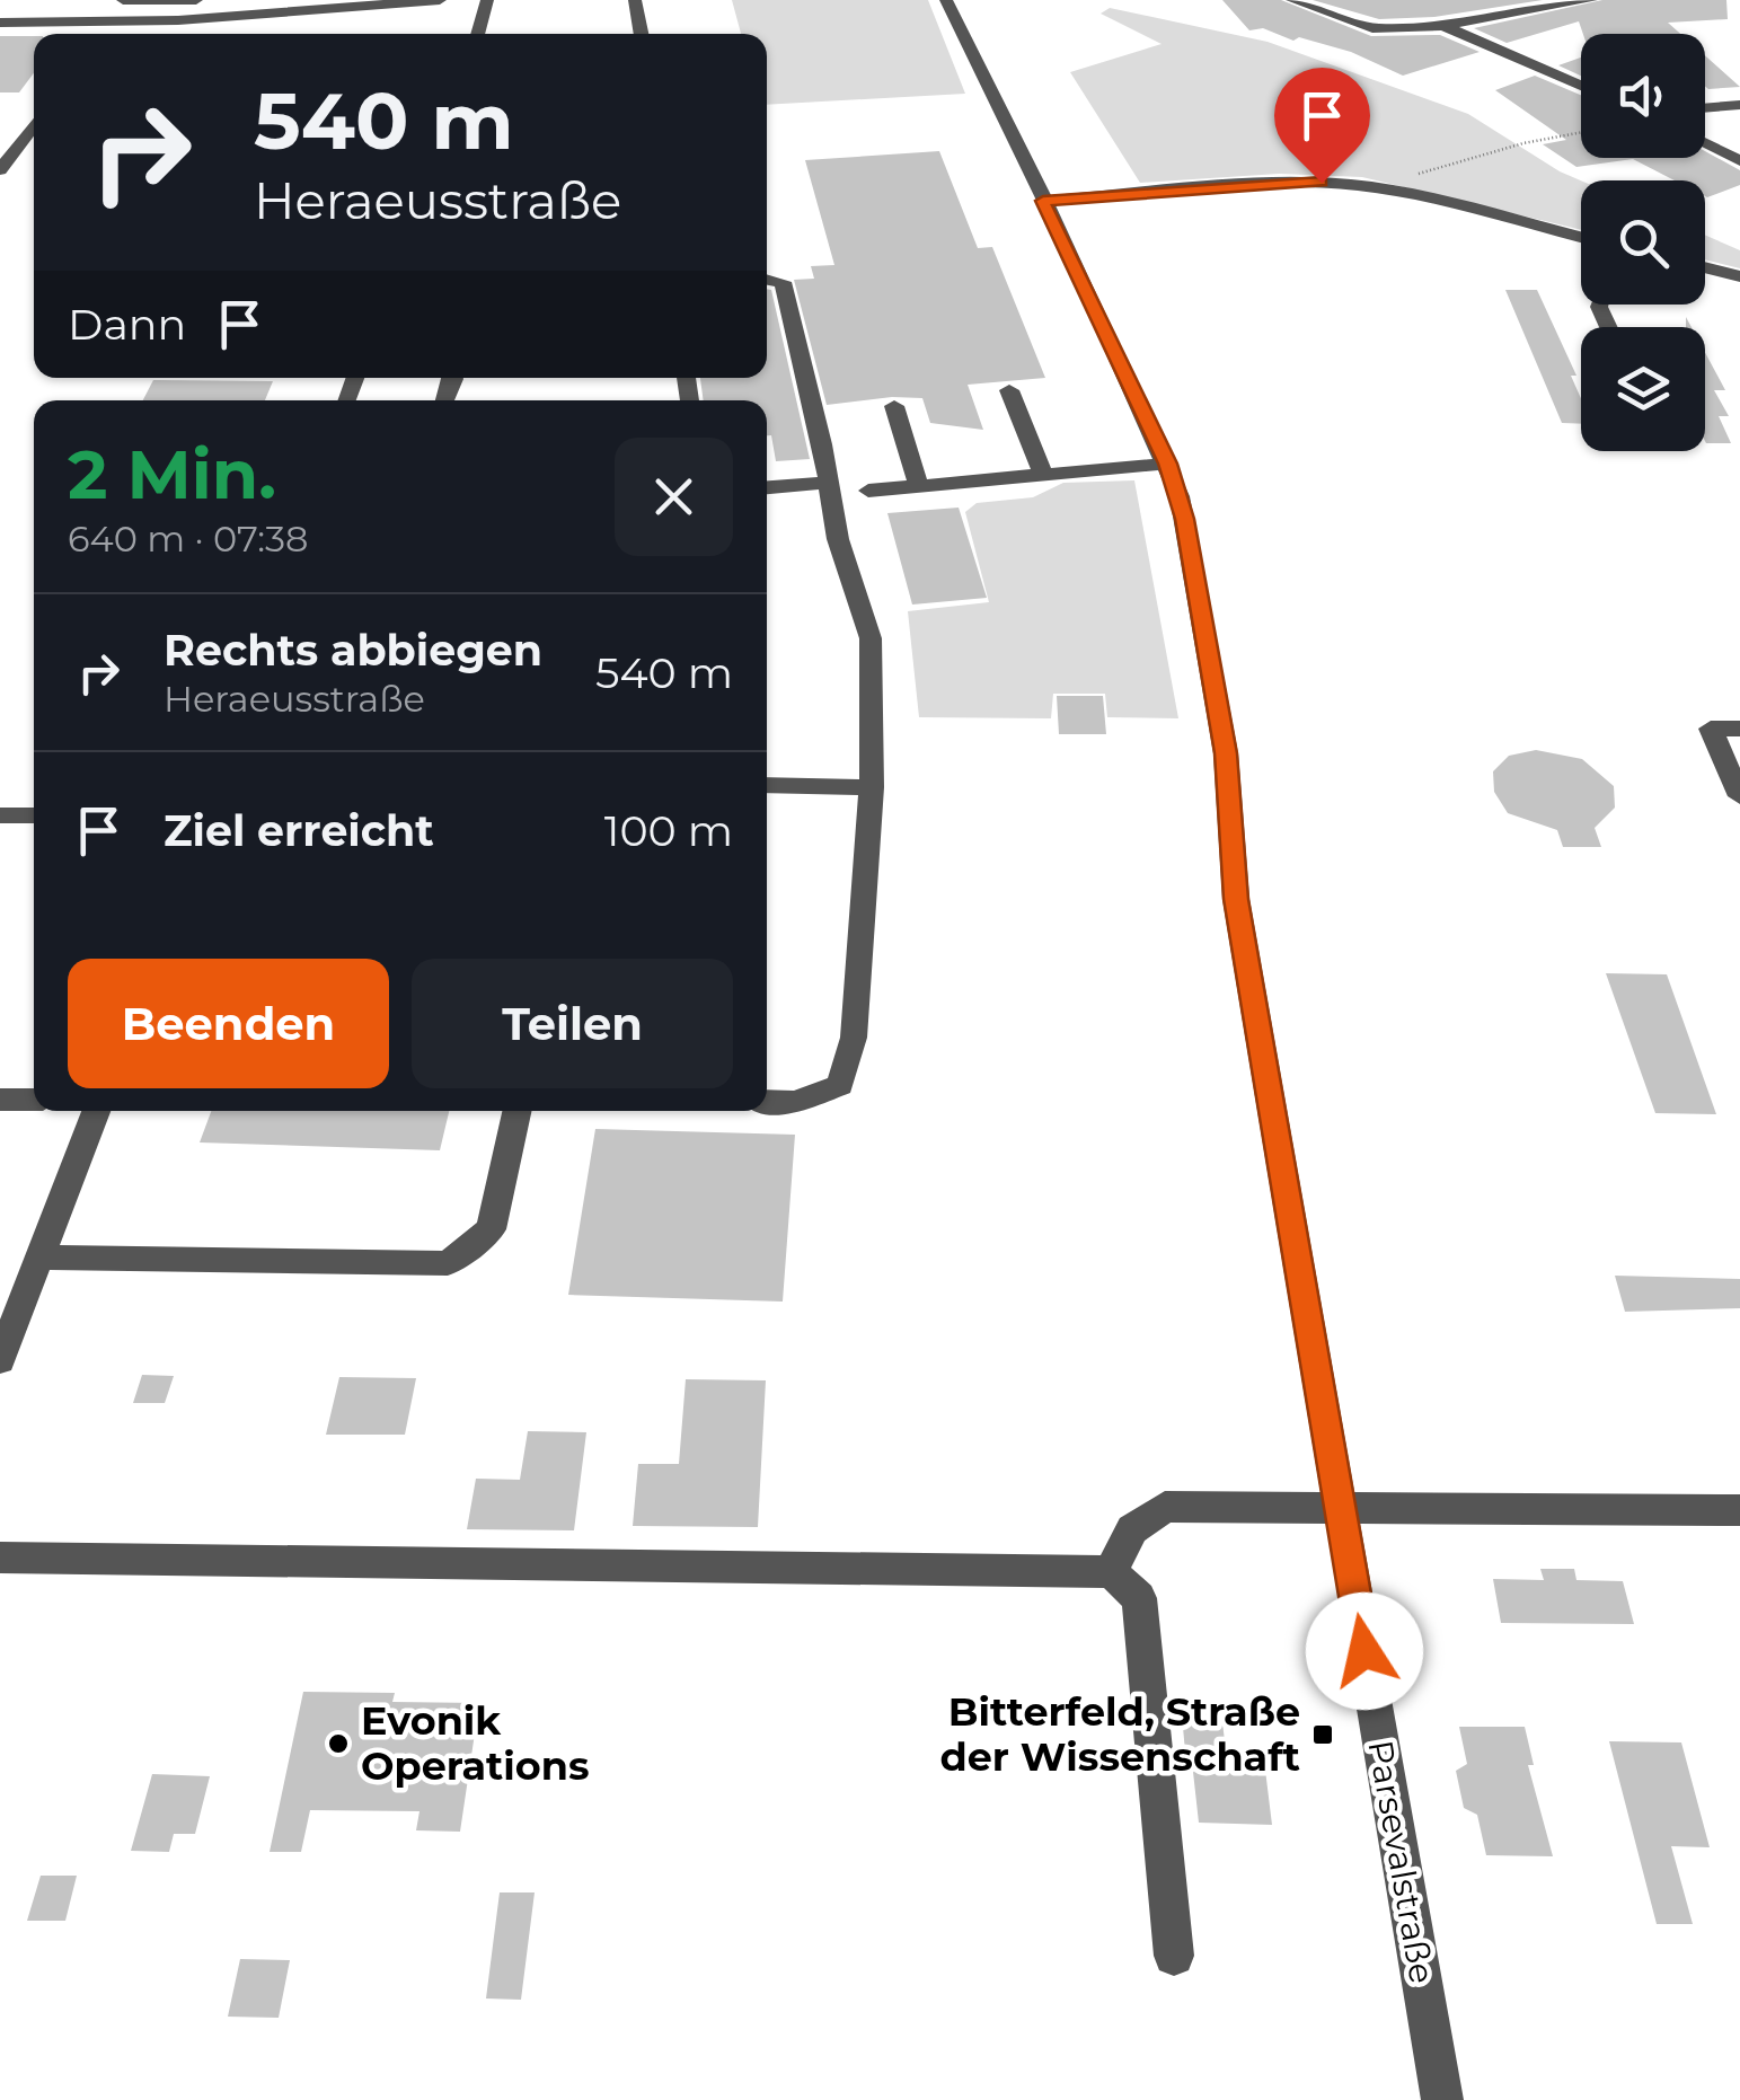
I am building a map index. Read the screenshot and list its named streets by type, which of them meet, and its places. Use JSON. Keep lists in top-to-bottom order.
{
  "streets": {
    "street": ["Parsevalstraße"]
  },
  "places": {
    "transit": ["Bitterfeld, Straße der Wissenschaft"],
    "other": ["Evonik Operations"]
  },
  "page": {
    "turn": ["540 m", "Heraeusstraße"],
    "then": "Dann",
    "heading": ["2 Min.", "640 m · 07:38"],
    "list": [
      {
        "name": "Rechts abbiegen",
        "note": "Heraeusstraße",
        "value": "540 m"
      },
      {
        "name": "Ziel erreicht",
        "value": "100 m"
      }
    ],
    "buttons": ["Beenden", "Teilen"]
  }
}
